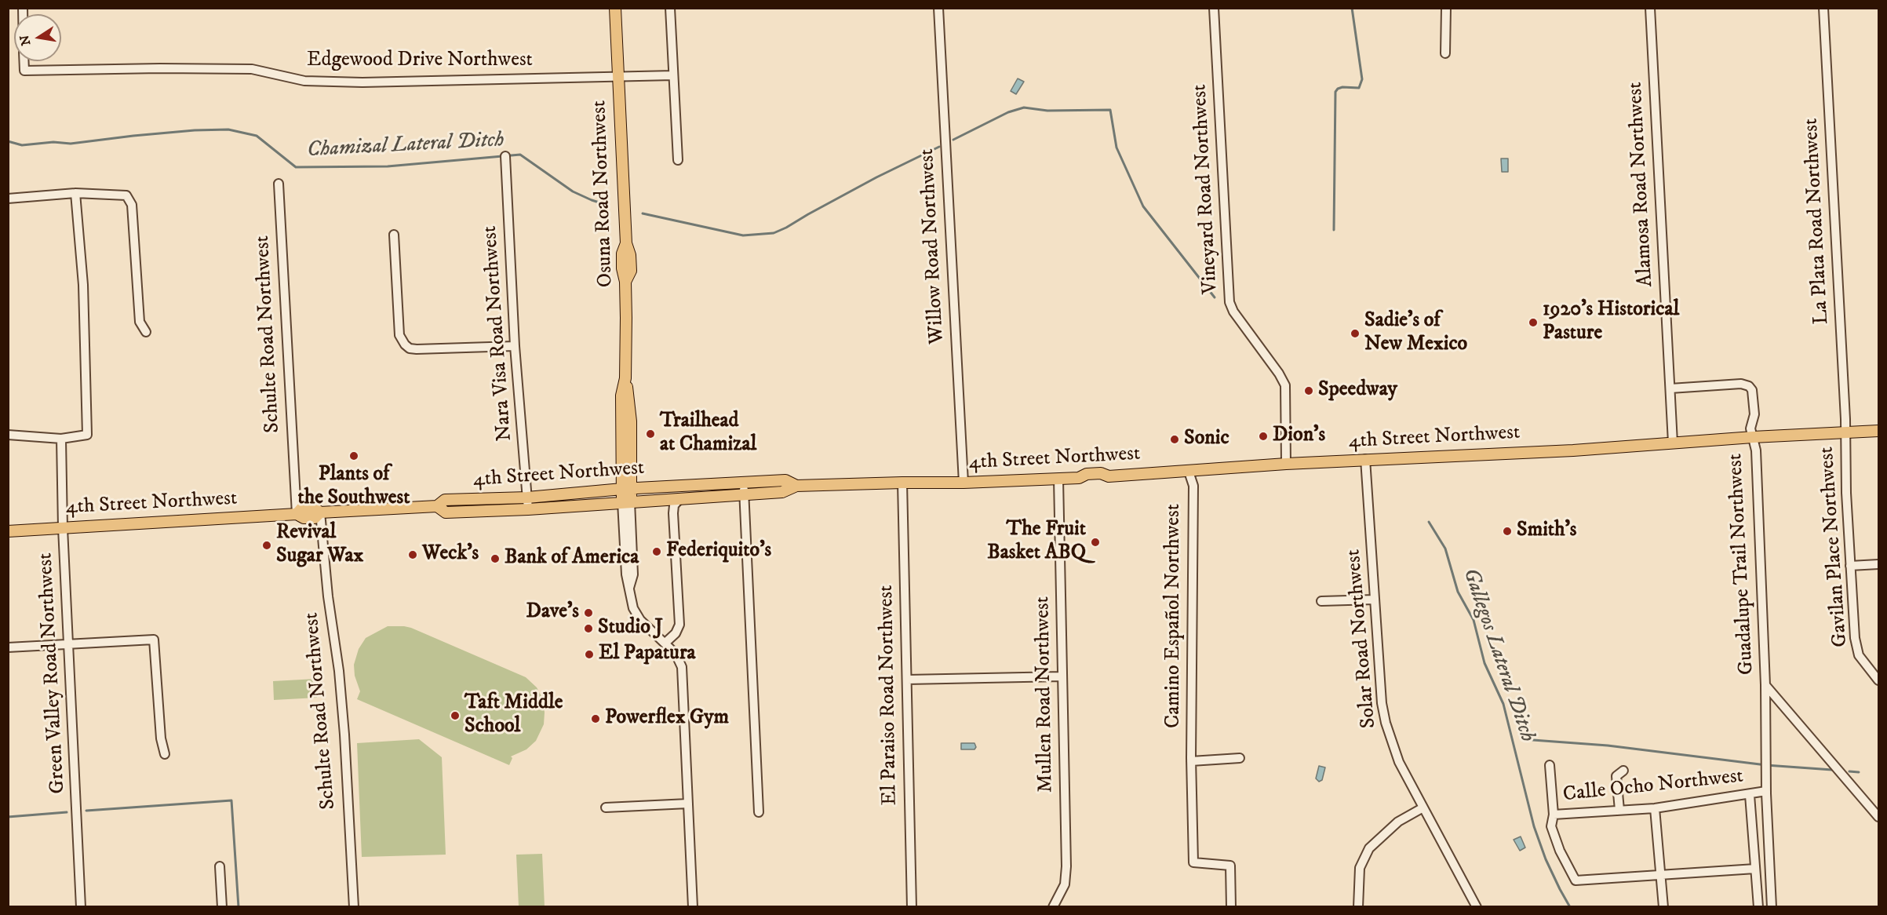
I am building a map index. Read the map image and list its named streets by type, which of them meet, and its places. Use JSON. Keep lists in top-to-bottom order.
{
  "streets": {
    "main road": ["Osuna Road Northwest", "4th Street Northwest"],
    "street": [
      "Edgewood Drive Northwest",
      "Alamosa Road Northwest",
      "Vineyard Road Northwest",
      "La Plata Road Northwest",
      "Willow Road Northwest",
      "Nara Visa Road Northwest",
      "Schulte Road Northwest",
      "Gavilan Place Northwest",
      "Guadalupe Trail Northwest",
      "Camino Español Northwest",
      "Solar Road Northwest",
      "Green Valley Road Northwest",
      "Mullen Road Northwest",
      "El Paraiso Road Northwest",
      "Calle Ocho Northwest"
    ]
  },
  "crossings": [
    ["Edgewood Drive Northwest", "Osuna Road Northwest"],
    ["Alamosa Road Northwest", "4th Street Northwest"],
    ["Alamosa Road Northwest", "Guadalupe Trail Northwest"],
    ["Vineyard Road Northwest", "4th Street Northwest"],
    ["Osuna Road Northwest", "4th Street Northwest"],
    ["La Plata Road Northwest", "4th Street Northwest"],
    ["La Plata Road Northwest", "Gavilan Place Northwest"],
    ["Willow Road Northwest", "4th Street Northwest"],
    ["Nara Visa Road Northwest", "4th Street Northwest"],
    ["Schulte Road Northwest", "4th Street Northwest"],
    ["4th Street Northwest", "Gavilan Place Northwest"],
    ["4th Street Northwest", "Guadalupe Trail Northwest"],
    ["4th Street Northwest", "Camino Español Northwest"],
    ["4th Street Northwest", "Solar Road Northwest"],
    ["4th Street Northwest", "Green Valley Road Northwest"],
    ["4th Street Northwest", "Mullen Road Northwest"],
    ["4th Street Northwest", "El Paraiso Road Northwest"]
  ],
  "water": ["Chamizal Lateral Ditch", "Gallegos Lateral Ditch"],
  "places": [
    "1920's Historical Pasture",
    "Sadie's of New Mexico",
    "Speedway",
    "Trailhead at Chamizal",
    "Dion's",
    "Sonic",
    "Plants of the Southwest",
    "Smith's",
    "The Fruit Basket ABQ",
    "Revival Sugar Wax",
    "Federiquito's",
    "Weck's",
    "Bank of America",
    "Dave's",
    "Studio J",
    "El Papatura",
    "Taft Middle School",
    "Powerflex Gym"
  ],
  "north": "left"
}
